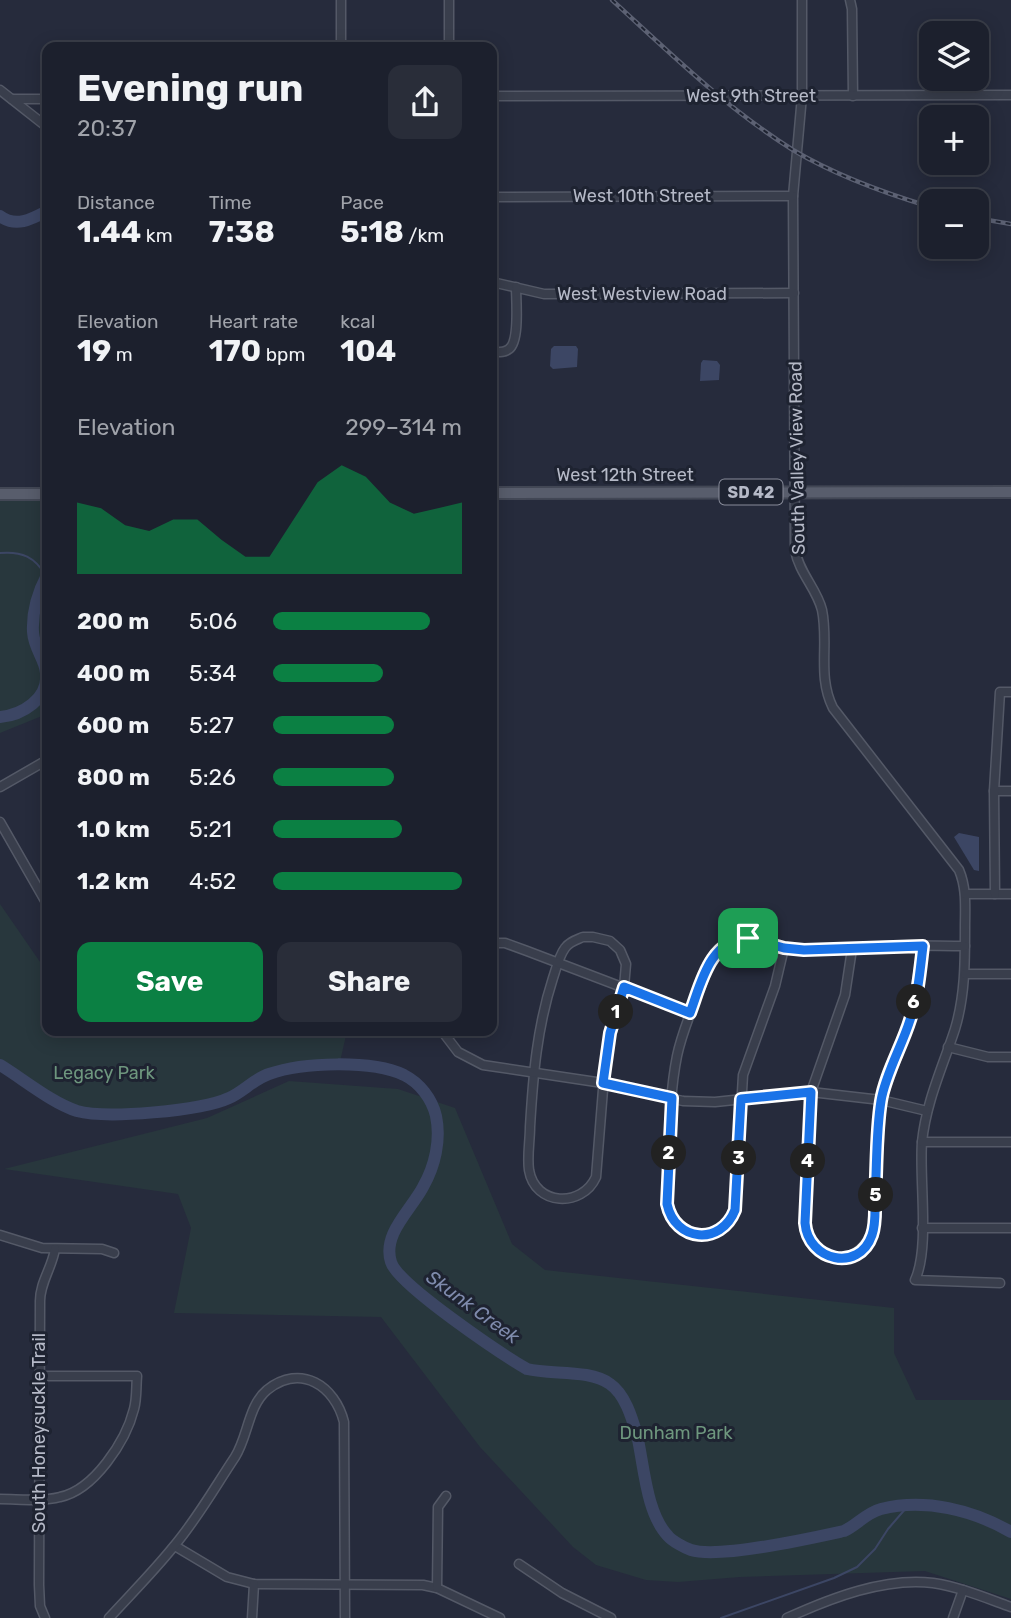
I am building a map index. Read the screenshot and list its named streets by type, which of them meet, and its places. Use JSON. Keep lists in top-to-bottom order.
{
  "streets": {
    "main road": ["West 12th Street", "SD 42"],
    "street": [
      "West 9th Street",
      "West 10th Street",
      "West Westview Road",
      "South Valley View Road",
      "South Honeysuckle Trail"
    ]
  },
  "crossings": [
    ["West 9th Street", "South Valley View Road"],
    ["West 10th Street", "South Valley View Road"],
    ["West Westview Road", "South Valley View Road"],
    ["South Valley View Road", "West 12th Street"]
  ],
  "water": ["Skunk Creek"],
  "parks": ["Legacy Park", "Dunham Park"],
  "page": {
    "map_buttons": ["+", "−"],
    "heading": ["Evening run", "20:37"],
    "stats": [
      ["Distance", "1.44 km"],
      ["Time", "7:38"],
      ["Pace", "5:18 /km"],
      ["Elevation", "19 m"],
      ["Heart rate", "170 bpm"],
      ["kcal", "104"]
    ],
    "chart": ["Elevation", "299–314 m"],
    "list": [
      {
        "name": "200 m",
        "note": "5:06"
      },
      {
        "name": "400 m",
        "note": "5:34"
      },
      {
        "name": "600 m",
        "note": "5:27"
      },
      {
        "name": "800 m",
        "note": "5:26"
      },
      {
        "name": "1.0 km",
        "note": "5:21"
      },
      {
        "name": "1.2 km",
        "note": "4:52"
      }
    ],
    "buttons": ["Save", "Share"],
    "pins": [
      "6",
      "1",
      "2",
      "3",
      "4",
      "5"
    ]
  }
}
